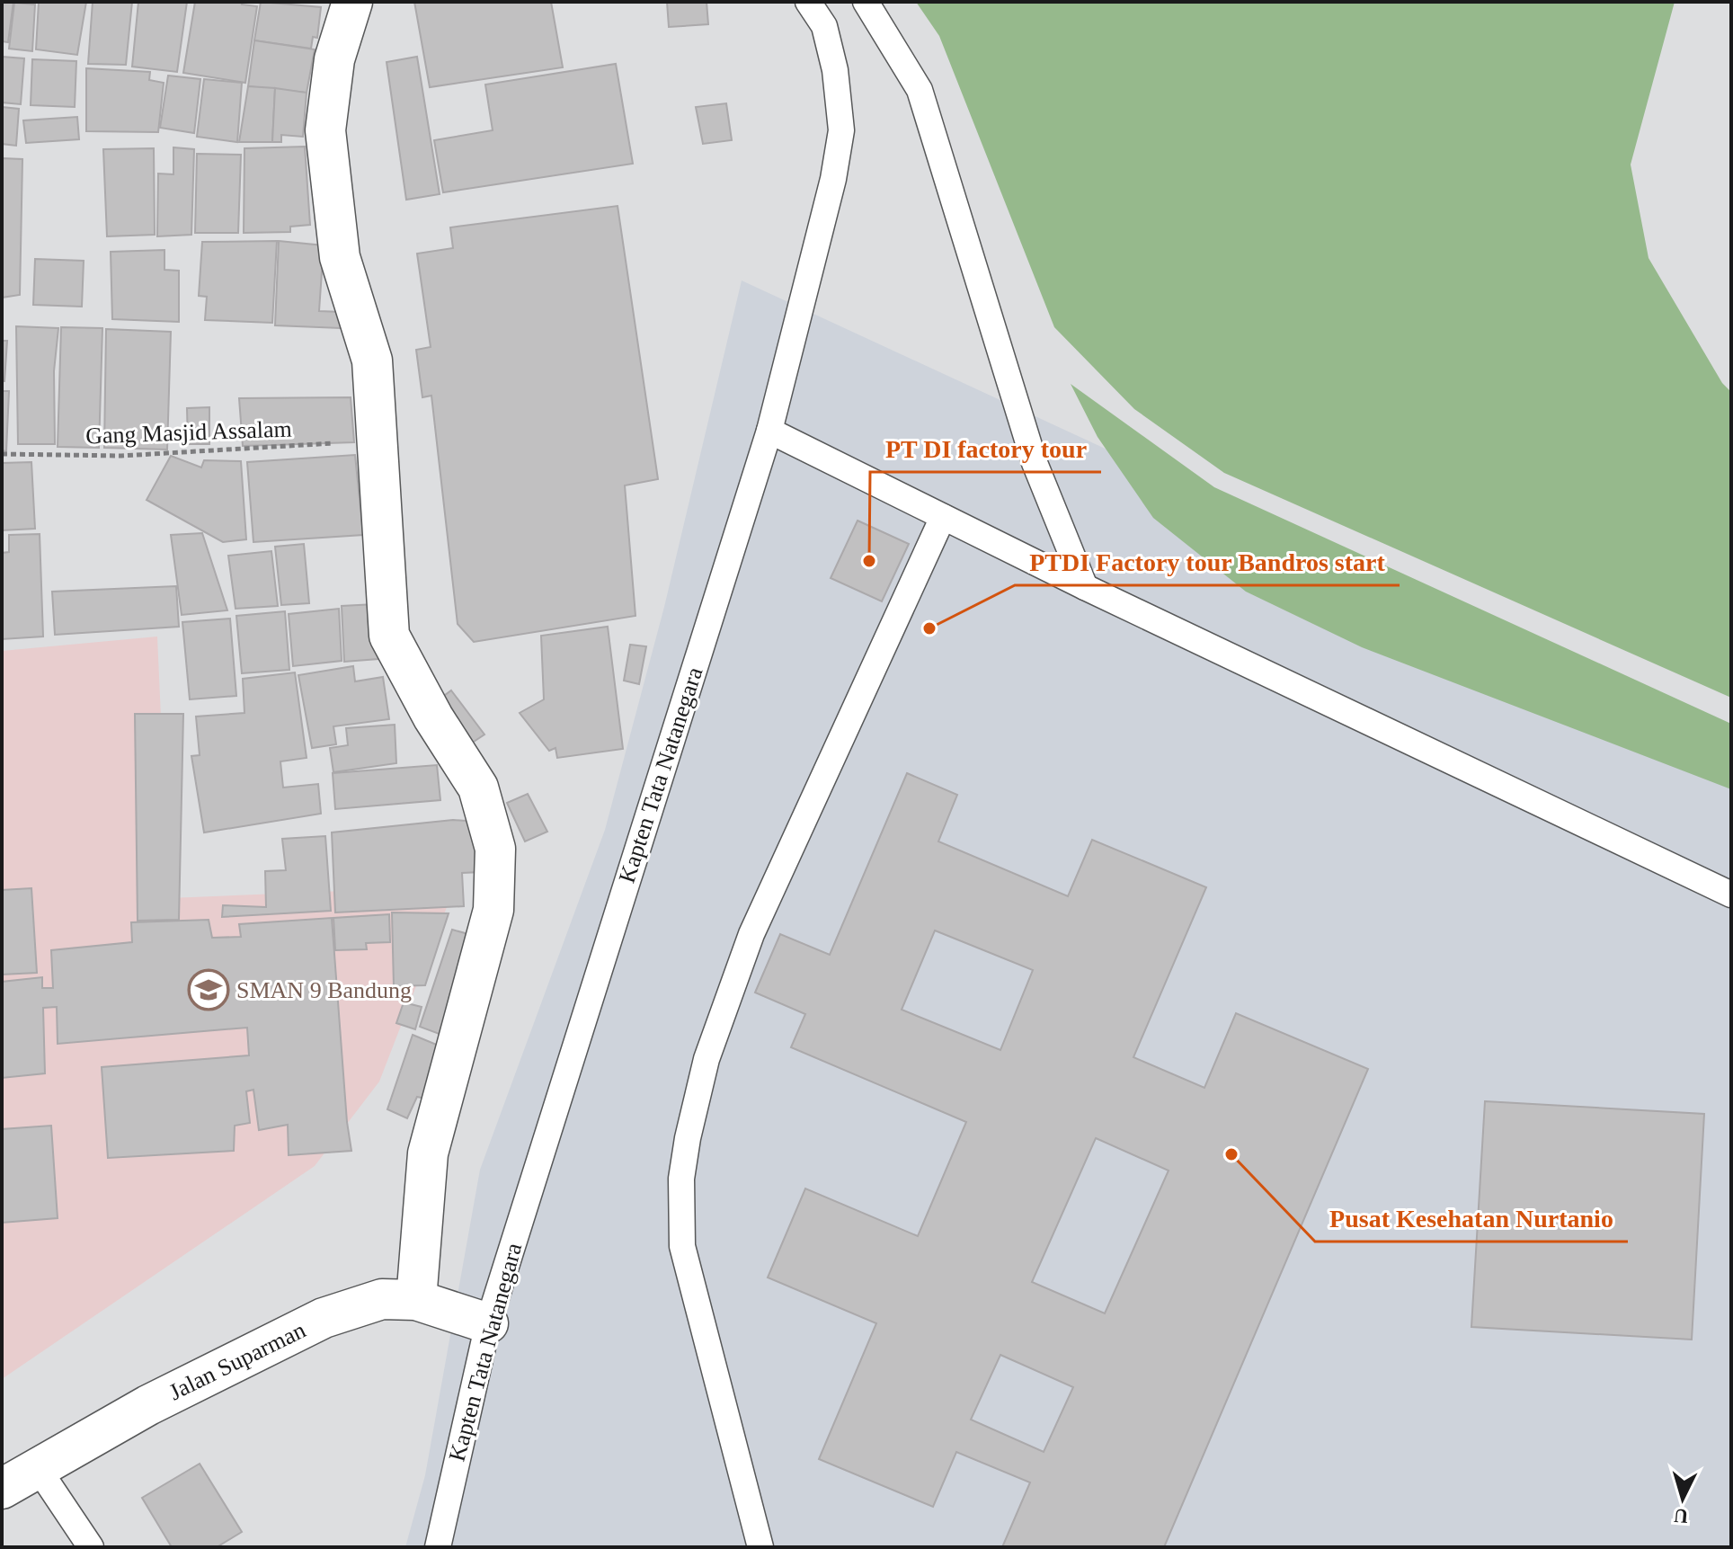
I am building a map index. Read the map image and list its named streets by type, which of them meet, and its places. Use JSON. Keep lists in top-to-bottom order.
{
  "streets": {
    "street": ["Jalan Suparman"],
    "lane": ["Kapten Tata Natanegara"],
    "path": ["Gang Masjid Assalam"]
  },
  "crossings": [
    ["Kapten Tata Natanegara", "Jalan Suparman"]
  ],
  "places": {
    "other": ["PT DI factory tour", "PTDI Factory tour Bandros start", "Pusat Kesehatan Nurtanio"],
    "school or university": ["SMAN 9 Bandung"]
  },
  "north": "bottom"
}
